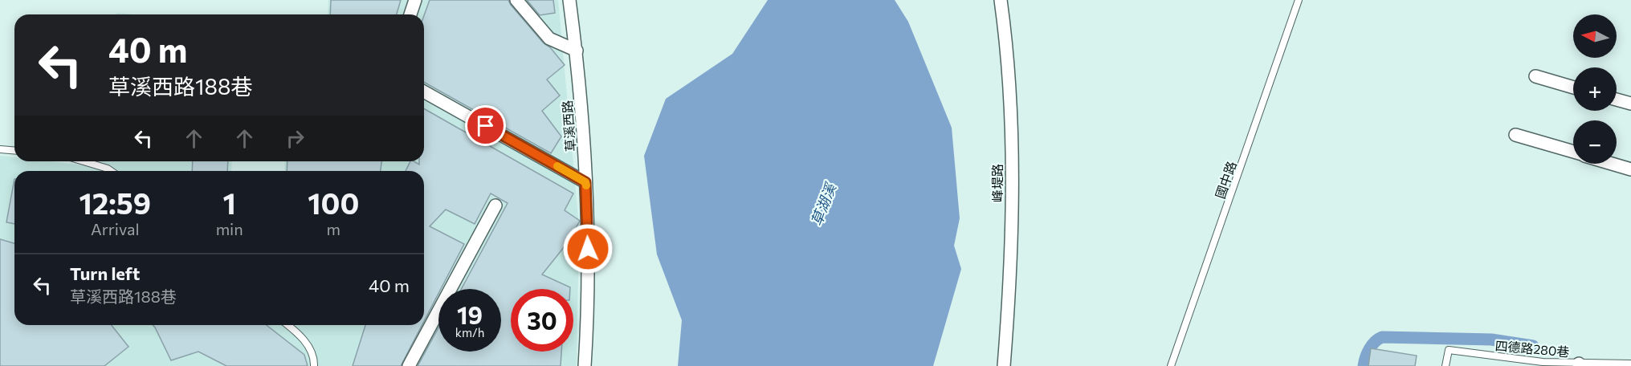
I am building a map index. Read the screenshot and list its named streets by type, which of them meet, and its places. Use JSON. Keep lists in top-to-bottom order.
{
  "streets": {
    "street": ["草溪西路", "峰堤路"],
    "lane": ["國中路", "四德路280巷"]
  },
  "water": ["草湖溪"],
  "north": "left",
  "page": {
    "map_buttons": ["+", "−"],
    "turn": ["40 m", "草溪西路188巷"],
    "eta": [
      "12:59",
      "Arrival",
      "1",
      "min",
      "100",
      "m"
    ],
    "list": [
      {
        "name": "Turn left",
        "note": "草溪西路188巷",
        "value": "40 m"
      }
    ],
    "speed": "19 km/h",
    "limit": "30"
  }
}
